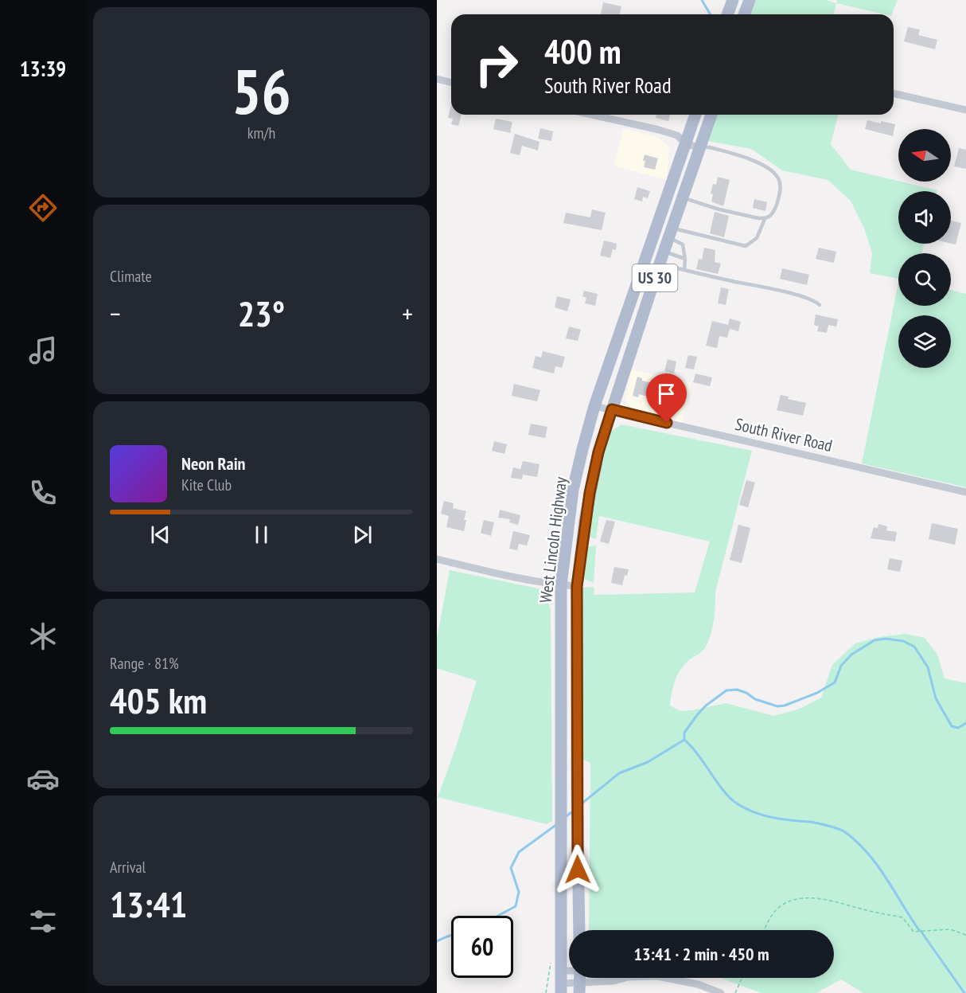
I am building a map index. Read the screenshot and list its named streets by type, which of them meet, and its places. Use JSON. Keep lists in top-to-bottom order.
{
  "streets": {
    "main road": ["US 30", "West Lincoln Highway"],
    "street": ["South River Road"]
  },
  "crossings": [
    ["South River Road", "West Lincoln Highway"]
  ],
  "north": "left",
  "page": {
    "tabs": "13:39",
    "tile": [
      ["56", "km/h"],
      "Climate",
      ["Range · 81%", "405 km"],
      ["Arrival", "13:41"]
    ],
    "turn": ["400 m", "South River Road"],
    "heat": ["−", "23°", "+"],
    "song": ["Neon Rain", "Kite Club"],
    "limit": "60",
    "trip": "13:41 · 2 min · 450 m"
  }
}
